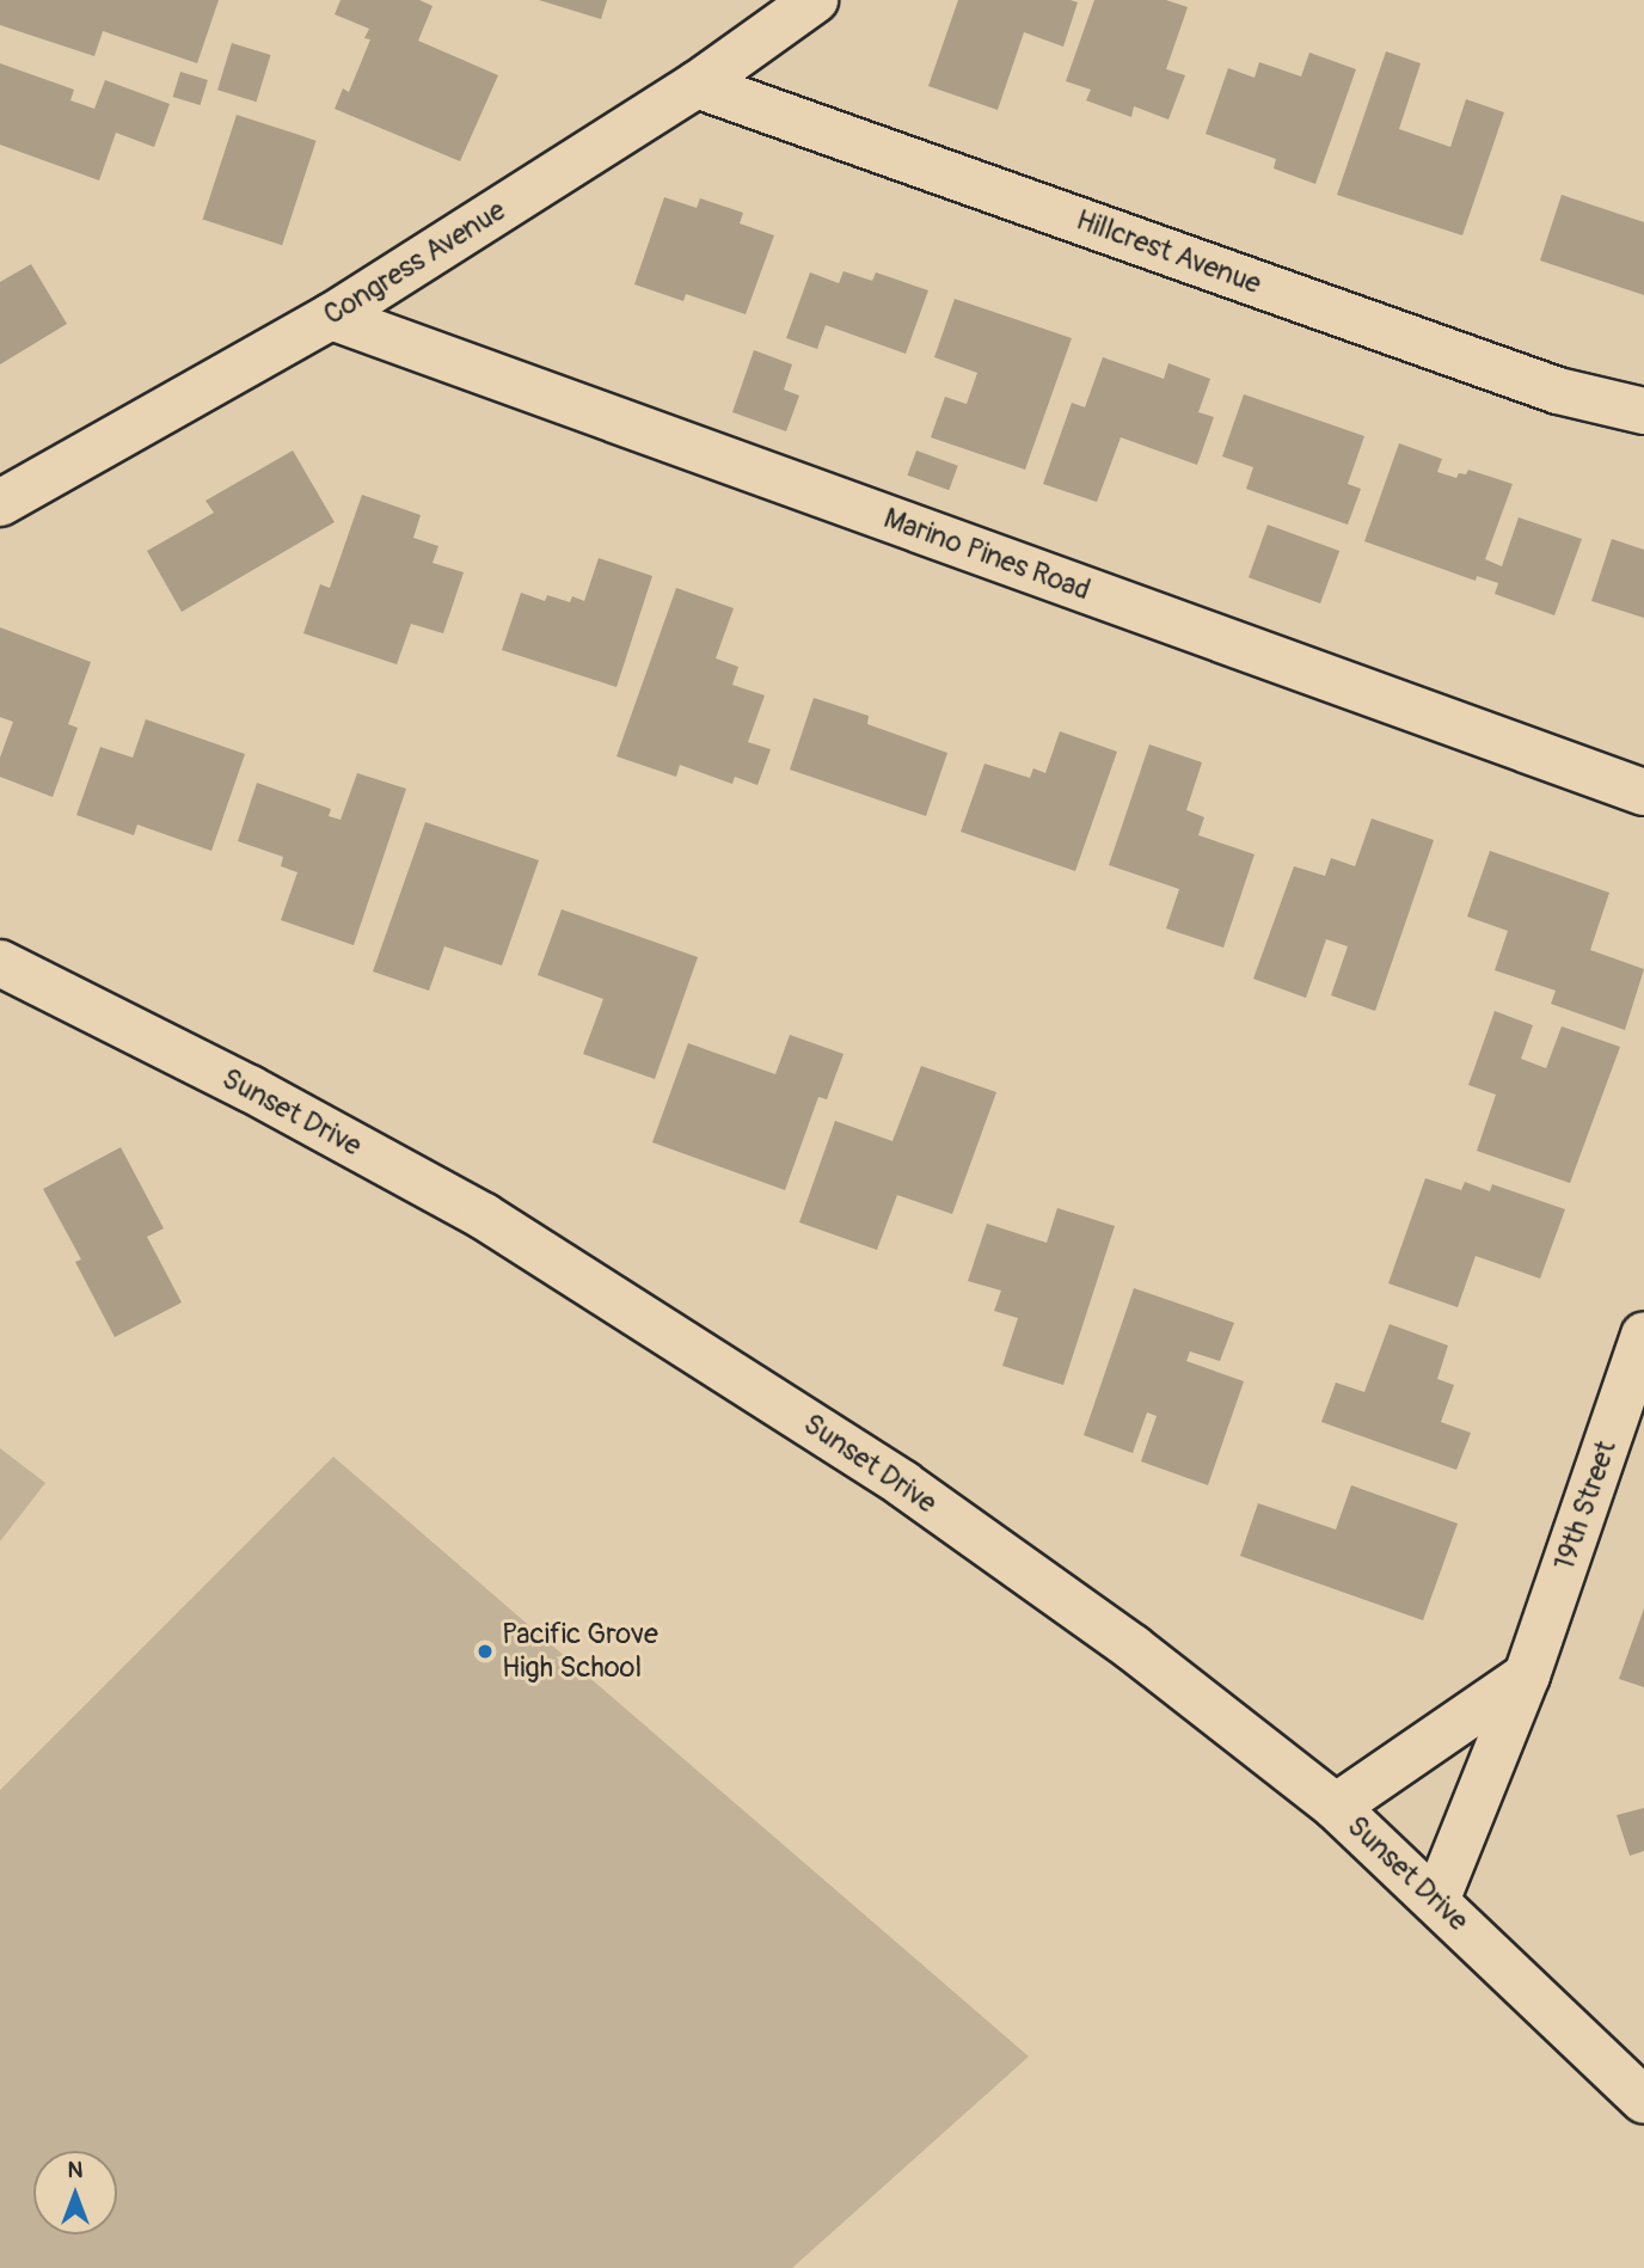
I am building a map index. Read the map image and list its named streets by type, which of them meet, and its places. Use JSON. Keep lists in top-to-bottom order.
{
  "streets": {
    "street": [
      "Hillcrest Avenue",
      "Congress Avenue",
      "Marino Pines Road",
      "Sunset Drive",
      "19th Street"
    ]
  },
  "crossings": [
    ["Hillcrest Avenue", "Congress Avenue"],
    ["Congress Avenue", "Marino Pines Road"],
    ["Sunset Drive", "19th Street"]
  ],
  "places": ["Pacific Grove High School"],
  "north": "top"
}
